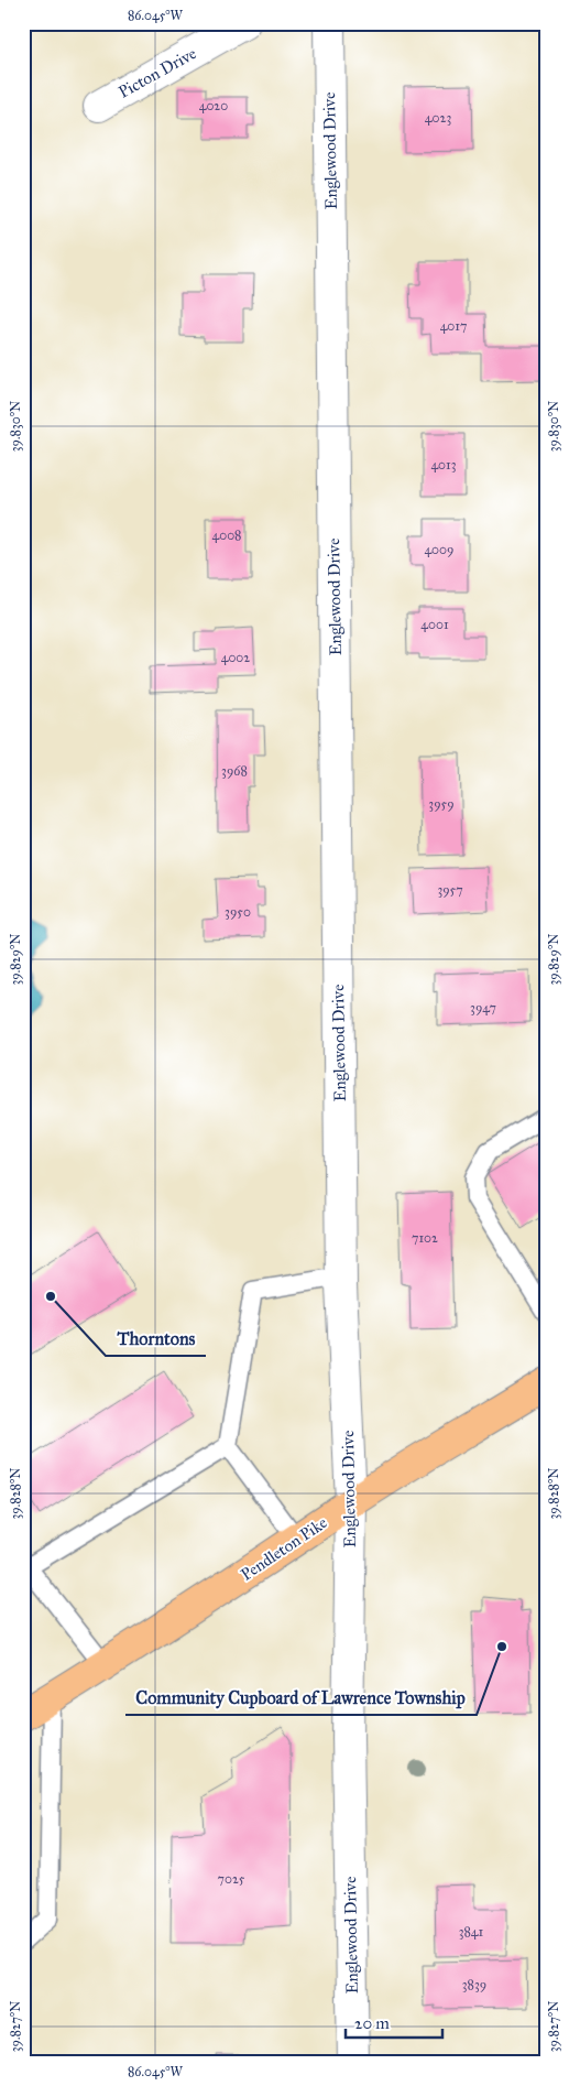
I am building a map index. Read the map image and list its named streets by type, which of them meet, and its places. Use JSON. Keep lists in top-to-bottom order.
{
  "streets": {
    "main road": ["Pendleton Pike"],
    "street": ["Picton Drive", "Englewood Drive"]
  },
  "crossings": [
    ["Englewood Drive", "Pendleton Pike"]
  ],
  "places": ["Thorntons", "Community Cupboard of Lawrence Township"],
  "house_numbers": [
    "4020",
    "4023",
    "4017",
    "4013",
    "4008",
    "4009",
    "4001",
    "4002",
    "3968",
    "3959",
    "3957",
    "3950",
    "3947",
    "7102",
    "7025",
    "3841",
    "3839"
  ],
  "scale_bar": "20 m",
  "coordinates": [
    "86.045°W",
    "39.830°N",
    "39.829°N",
    "39.828°N",
    "39.827°N"
  ]
}
